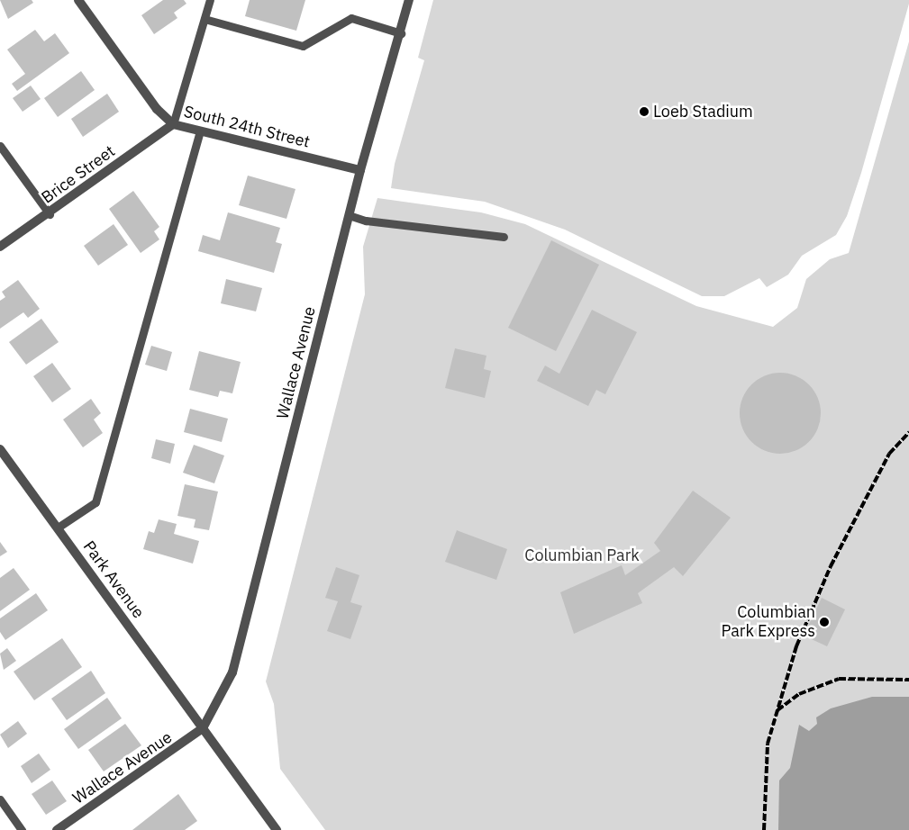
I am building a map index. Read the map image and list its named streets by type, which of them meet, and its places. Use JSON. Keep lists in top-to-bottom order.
{
  "streets": {
    "street": [
      "South 24th Street",
      "Brice Street",
      "Wallace Avenue",
      "Park Avenue"
    ]
  },
  "crossings": [
    ["South 24th Street", "Brice Street"],
    ["South 24th Street", "Wallace Avenue"],
    ["Wallace Avenue", "Park Avenue"]
  ],
  "parks": ["Columbian Park"],
  "places": ["Loeb Stadium", "Columbian Park Express"]
}
